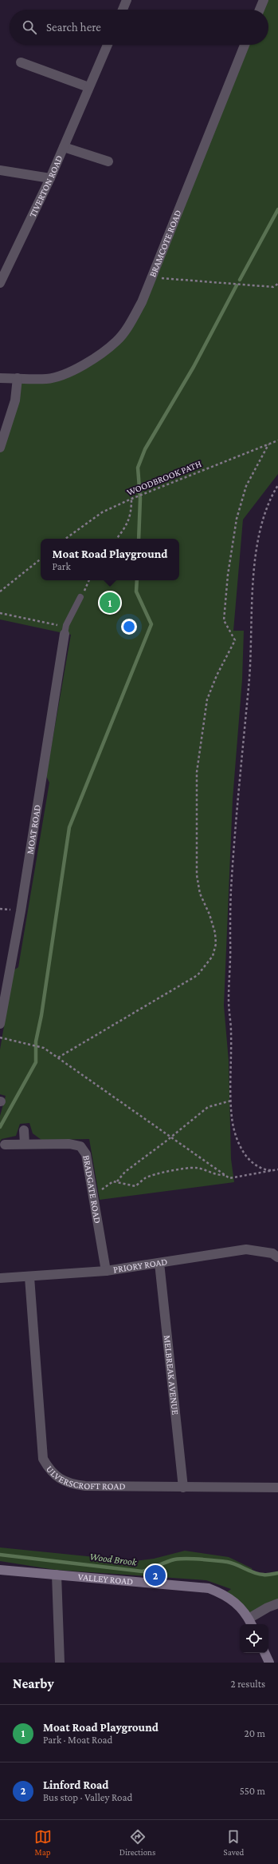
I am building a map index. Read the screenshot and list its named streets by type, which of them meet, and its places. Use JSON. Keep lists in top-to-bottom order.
{
  "streets": {
    "street": [
      "TIVERTON ROAD",
      "BRAMCOTE ROAD",
      "MOAT ROAD",
      "BRADGATE ROAD",
      "PRIORY ROAD",
      "MELBREAK AVENUE",
      "ULVERSCROFT ROAD",
      "VALLEY ROAD"
    ],
    "path": ["WOODBROOK PATH"]
  },
  "crossings": [
    ["BRADGATE ROAD", "PRIORY ROAD"],
    ["PRIORY ROAD", "MELBREAK AVENUE"],
    ["PRIORY ROAD", "ULVERSCROFT ROAD"],
    ["MELBREAK AVENUE", "ULVERSCROFT ROAD"]
  ],
  "water": ["Wood Brook"],
  "page": {
    "search": "Search here",
    "popup": ["Moat Road Playground", "Park"],
    "pins": ["1", "2"],
    "heading": ["Nearby", "2 results"],
    "list": [
      {
        "mark": "1",
        "name": "Moat Road Playground",
        "note": "Park · Moat Road",
        "value": "20 m"
      },
      {
        "mark": "2",
        "name": "Linford Road",
        "note": "Bus stop · Valley Road",
        "value": "550 m"
      }
    ],
    "nav": ["Map", "Directions", "Saved"]
  }
}
